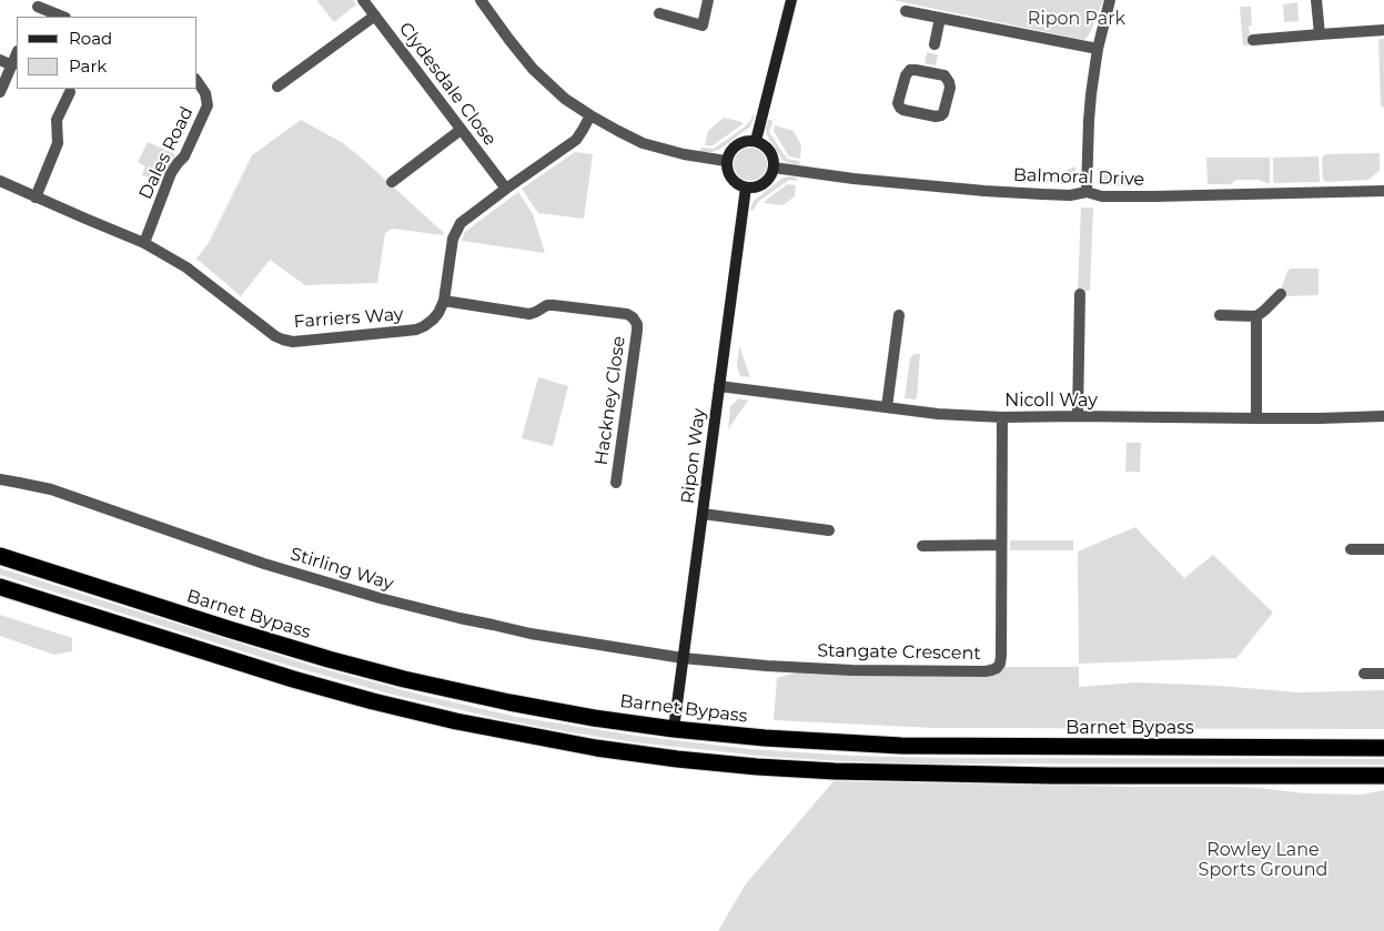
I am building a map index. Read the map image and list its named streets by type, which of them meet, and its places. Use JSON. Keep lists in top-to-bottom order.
{
  "streets": {
    "highway": ["Barnet Bypass"],
    "street": [
      "Clydesdale Close",
      "Dales Road",
      "Balmoral Drive",
      "Farriers Way",
      "Hackney Close",
      "Nicoll Way",
      "Ripon Way",
      "Stirling Way",
      "Stangate Crescent"
    ]
  },
  "crossings": [
    ["Clydesdale Close", "Farriers Way"],
    ["Dales Road", "Farriers Way"],
    ["Balmoral Drive", "Ripon Way"],
    ["Farriers Way", "Hackney Close"],
    ["Nicoll Way", "Ripon Way"],
    ["Nicoll Way", "Stangate Crescent"],
    ["Ripon Way", "Stirling Way"],
    ["Ripon Way", "Barnet Bypass"],
    ["Ripon Way", "Stangate Crescent"],
    ["Stirling Way", "Stangate Crescent"]
  ],
  "parks": ["Ripon Park", "Rowley Lane Sports Ground"],
  "legend": ["Road", "Park"]
}
